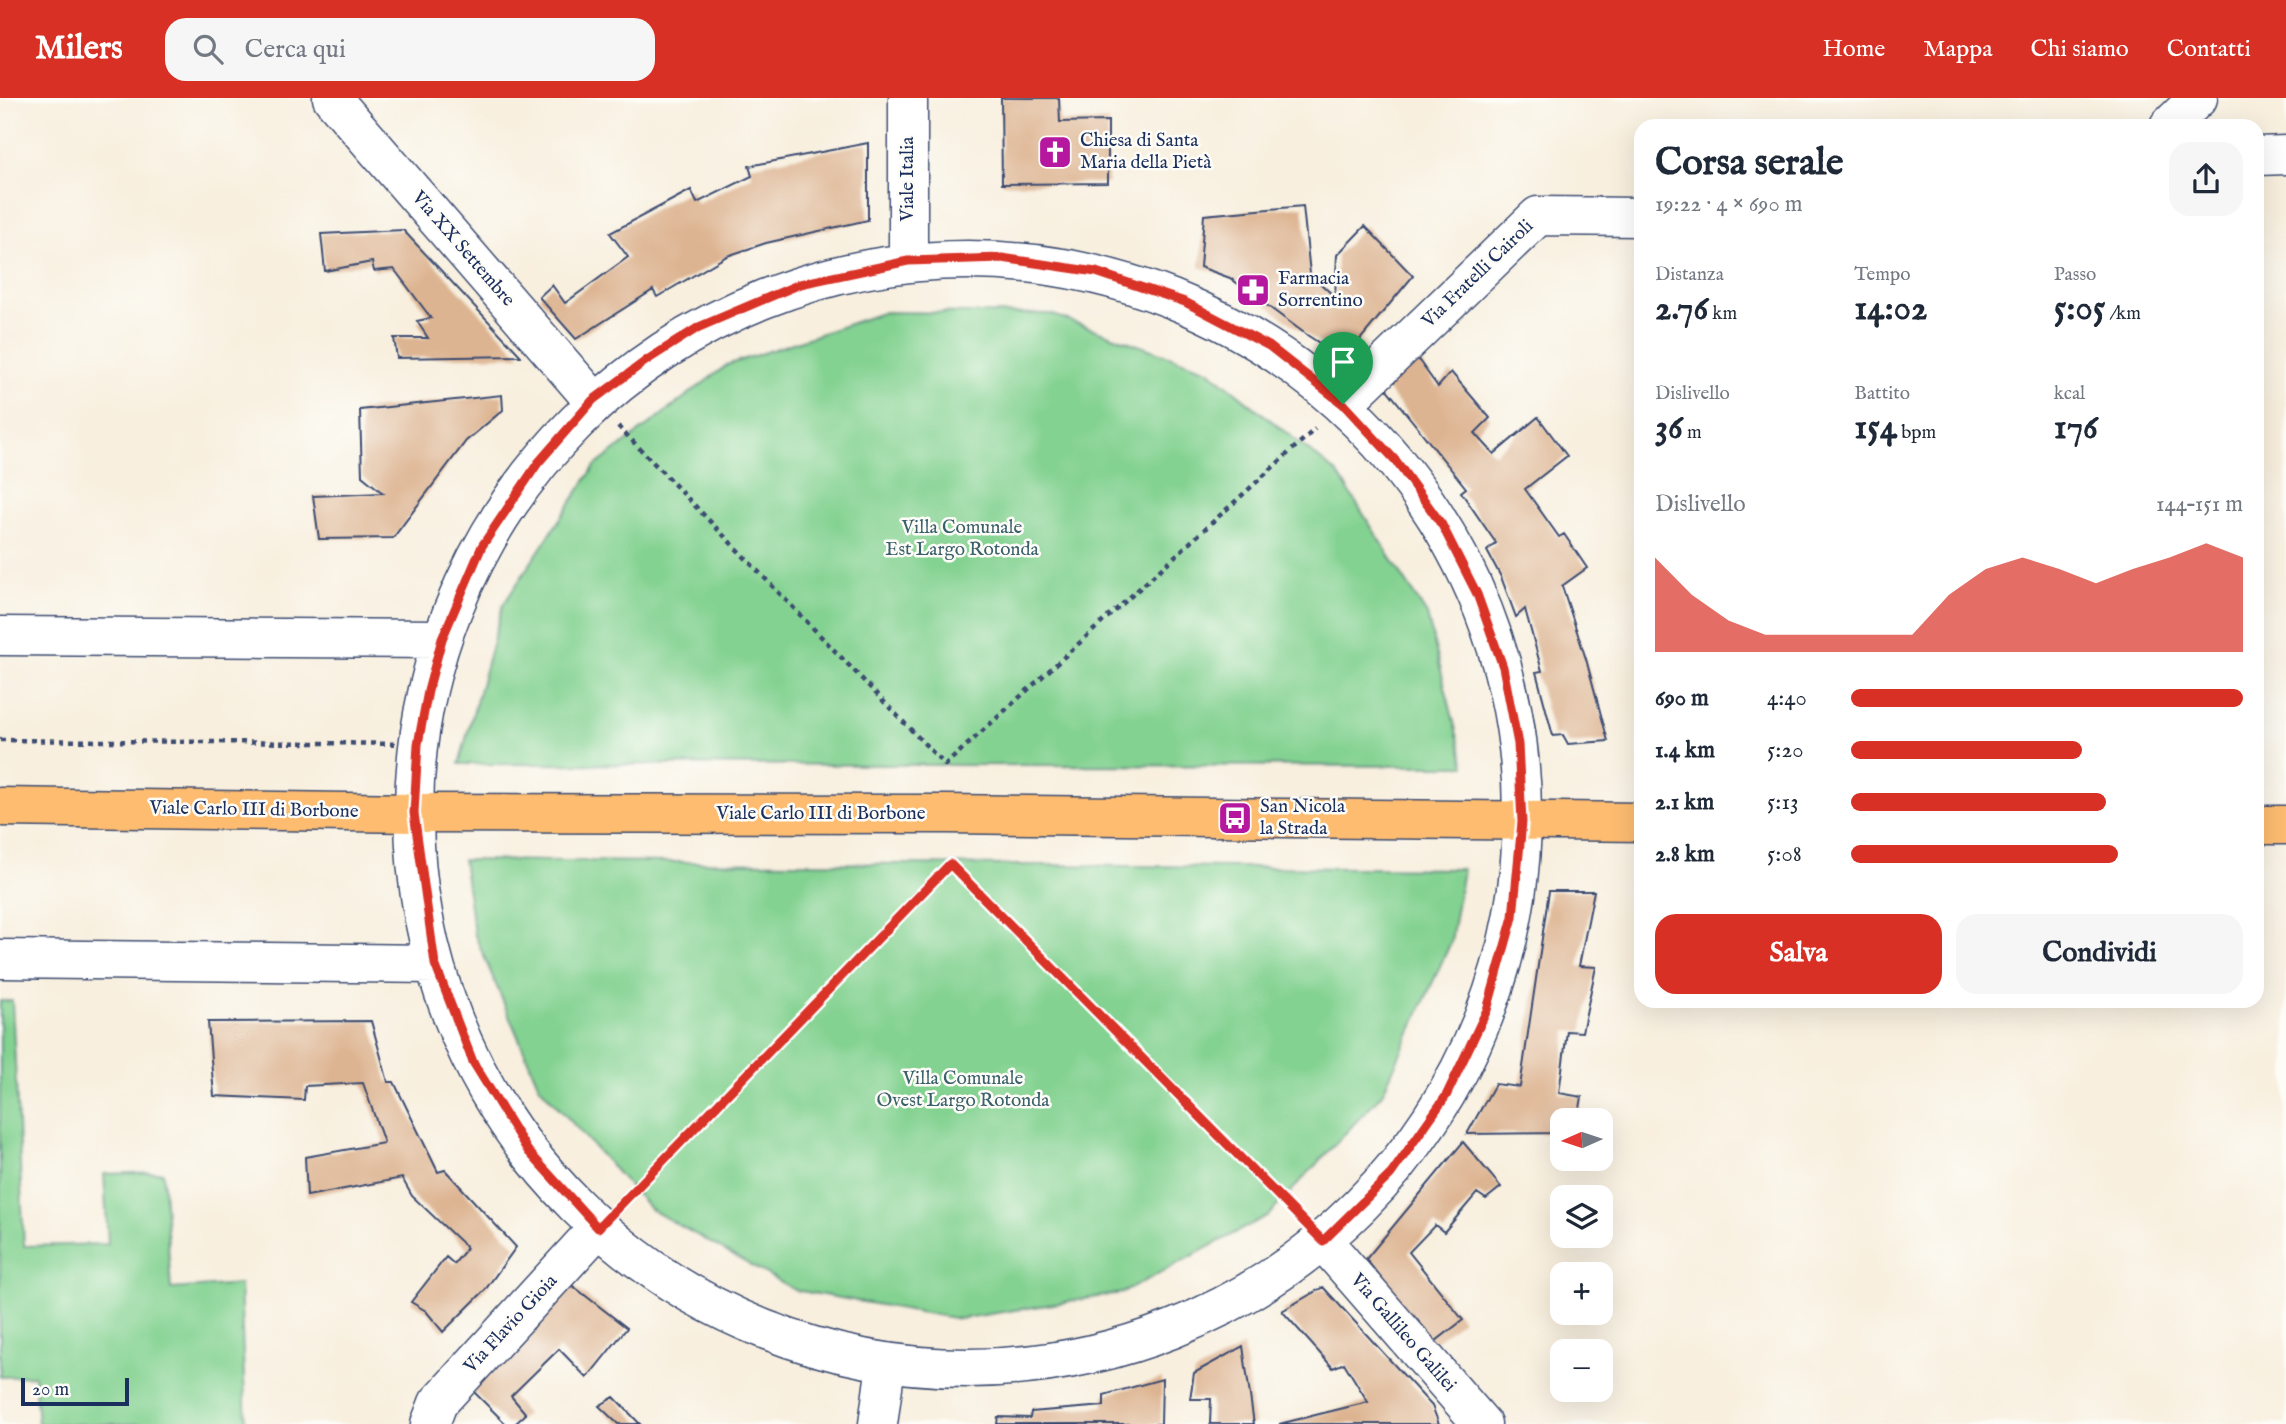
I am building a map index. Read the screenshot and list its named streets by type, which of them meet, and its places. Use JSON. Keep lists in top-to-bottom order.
{
  "streets": {
    "main road": ["Viale Carlo III di Borbone"],
    "street": [
      "Viale Italia",
      "Via XX Settembre",
      "Via Fratelli Cairoli",
      "Via Flavio Gioia",
      "Via Gallileo Galilei"
    ]
  },
  "parks": ["Villa Comunale Est Largo Rotonda", "Villa Comunale Ovest Largo Rotonda"],
  "places": {
    "church": ["Chiesa di Santa Maria della Pietà"],
    "pharmacy": ["Farmacia Sorrentino"],
    "bus stop": ["San Nicola la Strada"]
  },
  "scale_bar": "20 m",
  "north": "left",
  "page": {
    "header": "Milers",
    "search": "Cerca qui",
    "nav": [
      "Home",
      "Mappa",
      "Chi siamo",
      "Contatti"
    ],
    "heading": ["Corsa serale", "19:22 · 4 × 690 m"],
    "stats": [
      ["Distanza", "2.76 km"],
      ["Tempo", "14:02"],
      ["Passo", "5:05 /km"],
      ["Dislivello", "36 m"],
      ["Battito", "154 bpm"],
      ["kcal", "176"]
    ],
    "chart": ["Dislivello", "144–151 m"],
    "list": [
      {
        "name": "690 m",
        "note": "4:40"
      },
      {
        "name": "1.4 km",
        "note": "5:20"
      },
      {
        "name": "2.1 km",
        "note": "5:13"
      },
      {
        "name": "2.8 km",
        "note": "5:08"
      }
    ],
    "buttons": ["Salva", "Condividi"],
    "map_buttons": ["+", "−"],
    "scale": "20 m"
  }
}
